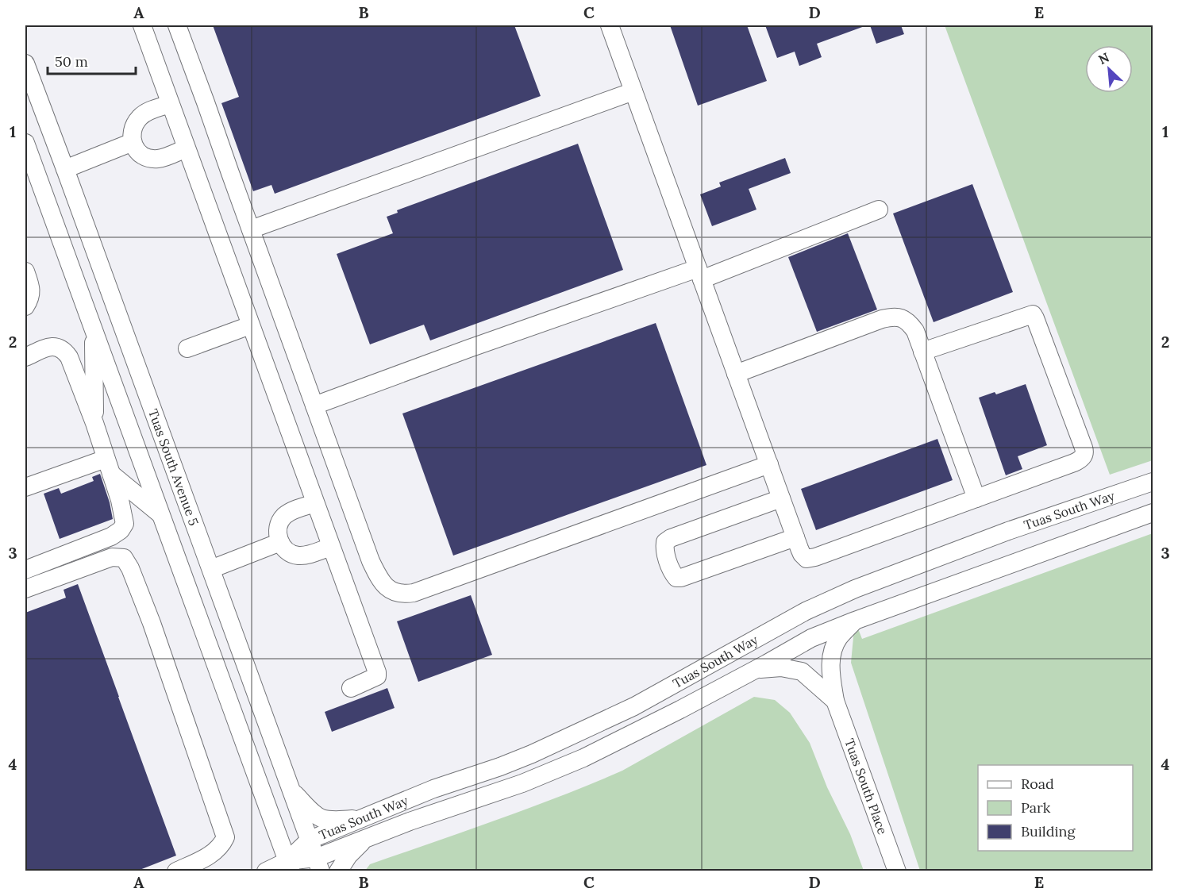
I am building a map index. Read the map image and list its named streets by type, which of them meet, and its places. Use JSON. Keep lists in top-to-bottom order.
{
  "streets": {
    "street": ["Tuas South Avenue 5", "Tuas South Way", "Tuas South Place"]
  },
  "crossings": [
    ["Tuas South Avenue 5", "Tuas South Way"],
    ["Tuas South Way", "Tuas South Place"]
  ],
  "legend": ["Road", "Park", "Building"],
  "scale_bar": "50 m",
  "north": "top left",
  "grid": {
    "columns": [
      "A",
      "B",
      "C",
      "D",
      "E"
    ],
    "rows": [
      "1",
      "2",
      "3",
      "4"
    ]
  }
}
